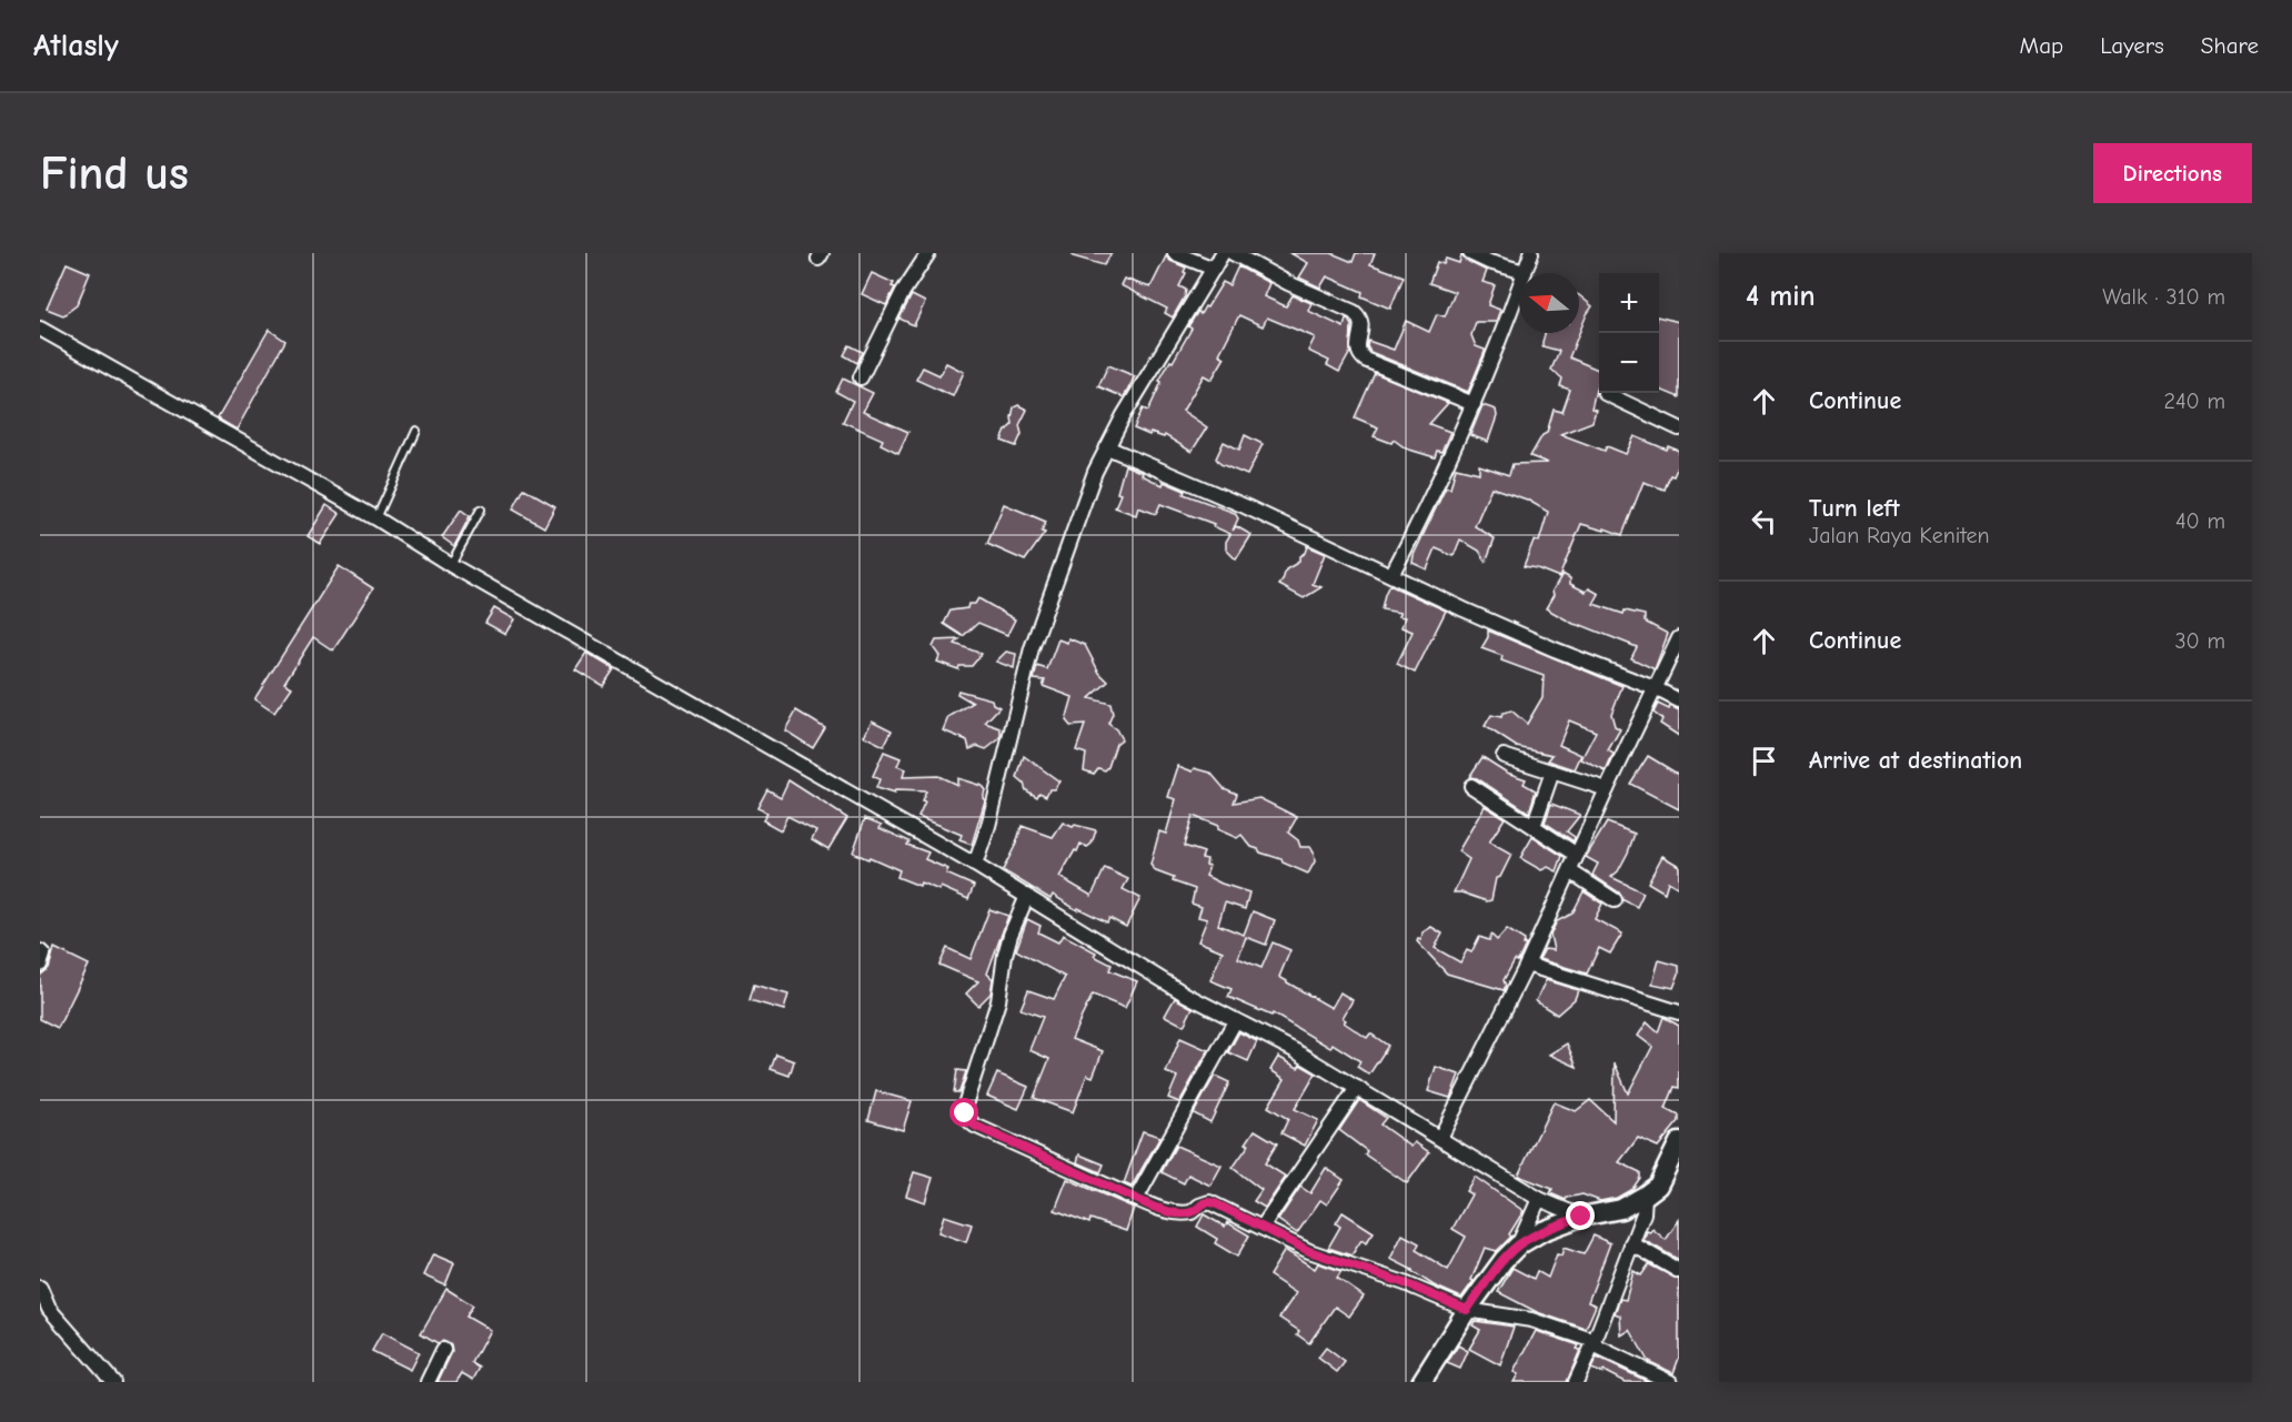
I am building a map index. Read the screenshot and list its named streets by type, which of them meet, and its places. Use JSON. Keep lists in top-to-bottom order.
{
  "north": "left",
  "page": {
    "header": "Atlasly",
    "nav": ["Map", "Layers", "Share"],
    "buttons": "Directions",
    "title": "Find us",
    "heading": ["4 min", "Walk · 310 m"],
    "map_buttons": ["+", "−"],
    "list": [
      ["Continue", "240 m"],
      ["Turn left", "Jalan Raya Keniten", "40 m"],
      ["Continue", "30 m"],
      "Arrive at destination"
    ]
  }
}
